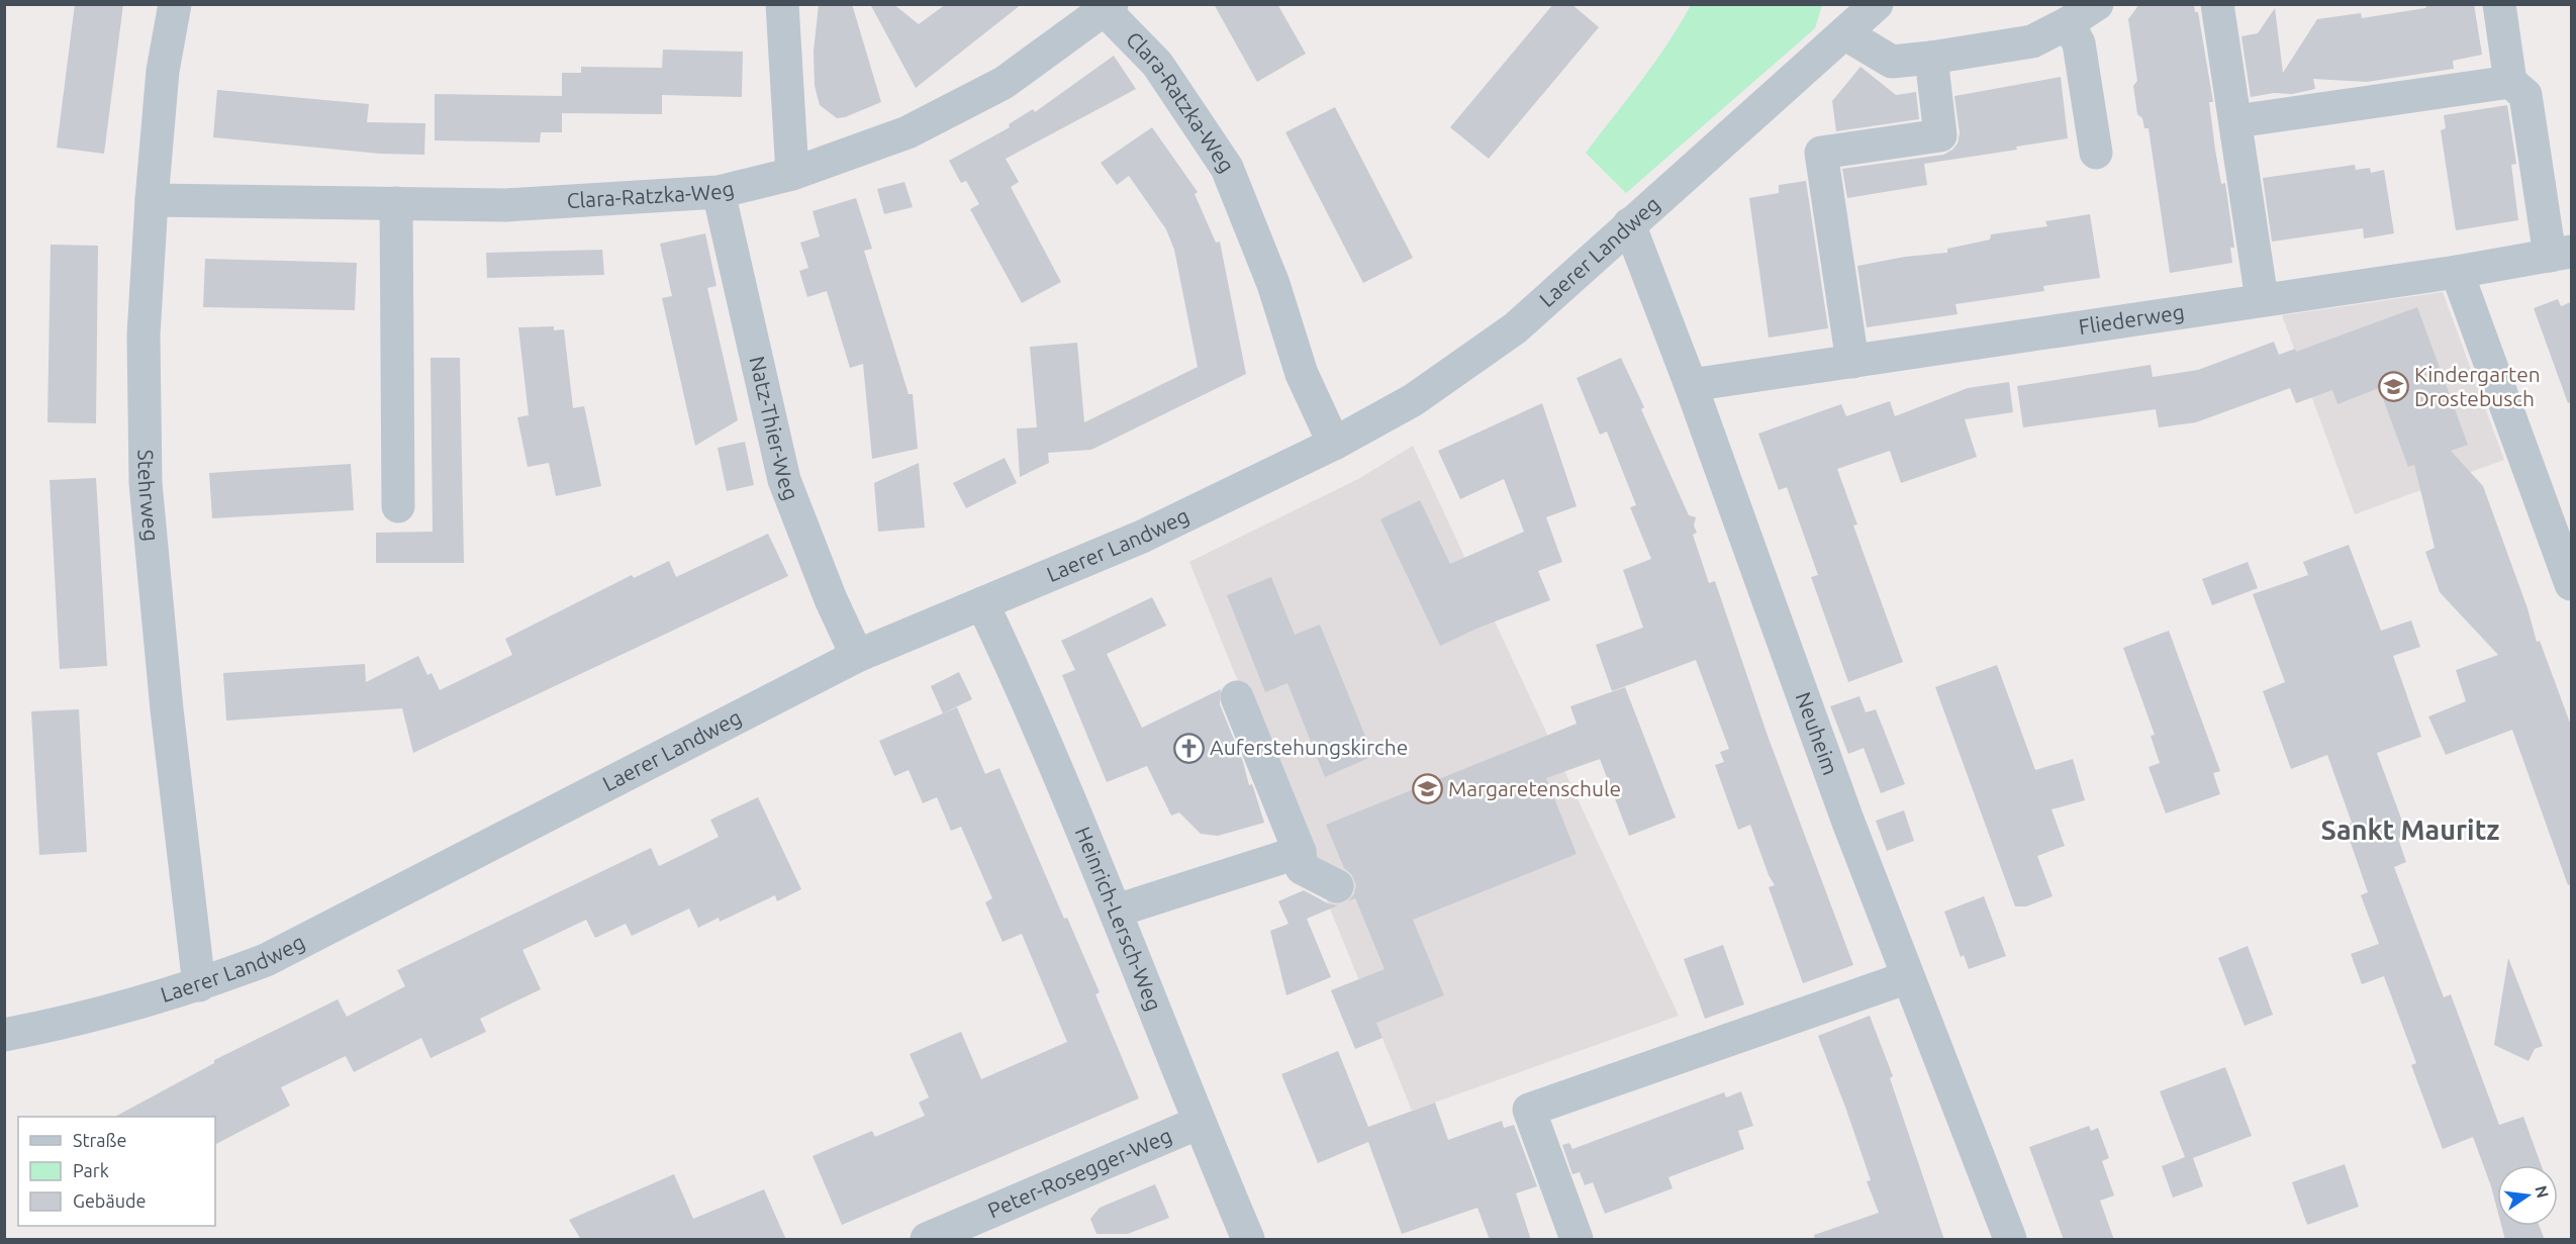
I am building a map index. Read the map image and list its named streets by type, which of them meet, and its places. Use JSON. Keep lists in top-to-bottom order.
{
  "streets": {
    "street": [
      "Clara-Ratzka-Weg",
      "Laerer Landweg",
      "Fliederweg",
      "Natz-Thier-Weg",
      "Stehrweg",
      "Neuheim",
      "Heinrich-Lersch-Weg",
      "Peter-Rosegger-Weg"
    ]
  },
  "crossings": [
    ["Clara-Ratzka-Weg", "Laerer Landweg"],
    ["Clara-Ratzka-Weg", "Natz-Thier-Weg"],
    ["Clara-Ratzka-Weg", "Stehrweg"],
    ["Laerer Landweg", "Natz-Thier-Weg"],
    ["Laerer Landweg", "Stehrweg"],
    ["Laerer Landweg", "Neuheim"],
    ["Laerer Landweg", "Heinrich-Lersch-Weg"],
    ["Fliederweg", "Neuheim"],
    ["Heinrich-Lersch-Weg", "Peter-Rosegger-Weg"]
  ],
  "districts": ["Sankt Mauritz"],
  "places": {
    "school or university": ["Kindergarten Drostebusch", "Margaretenschule"],
    "church": ["Auferstehungskirche"]
  },
  "legend": ["Straße", "Park", "Gebäude"],
  "north": "right"
}
